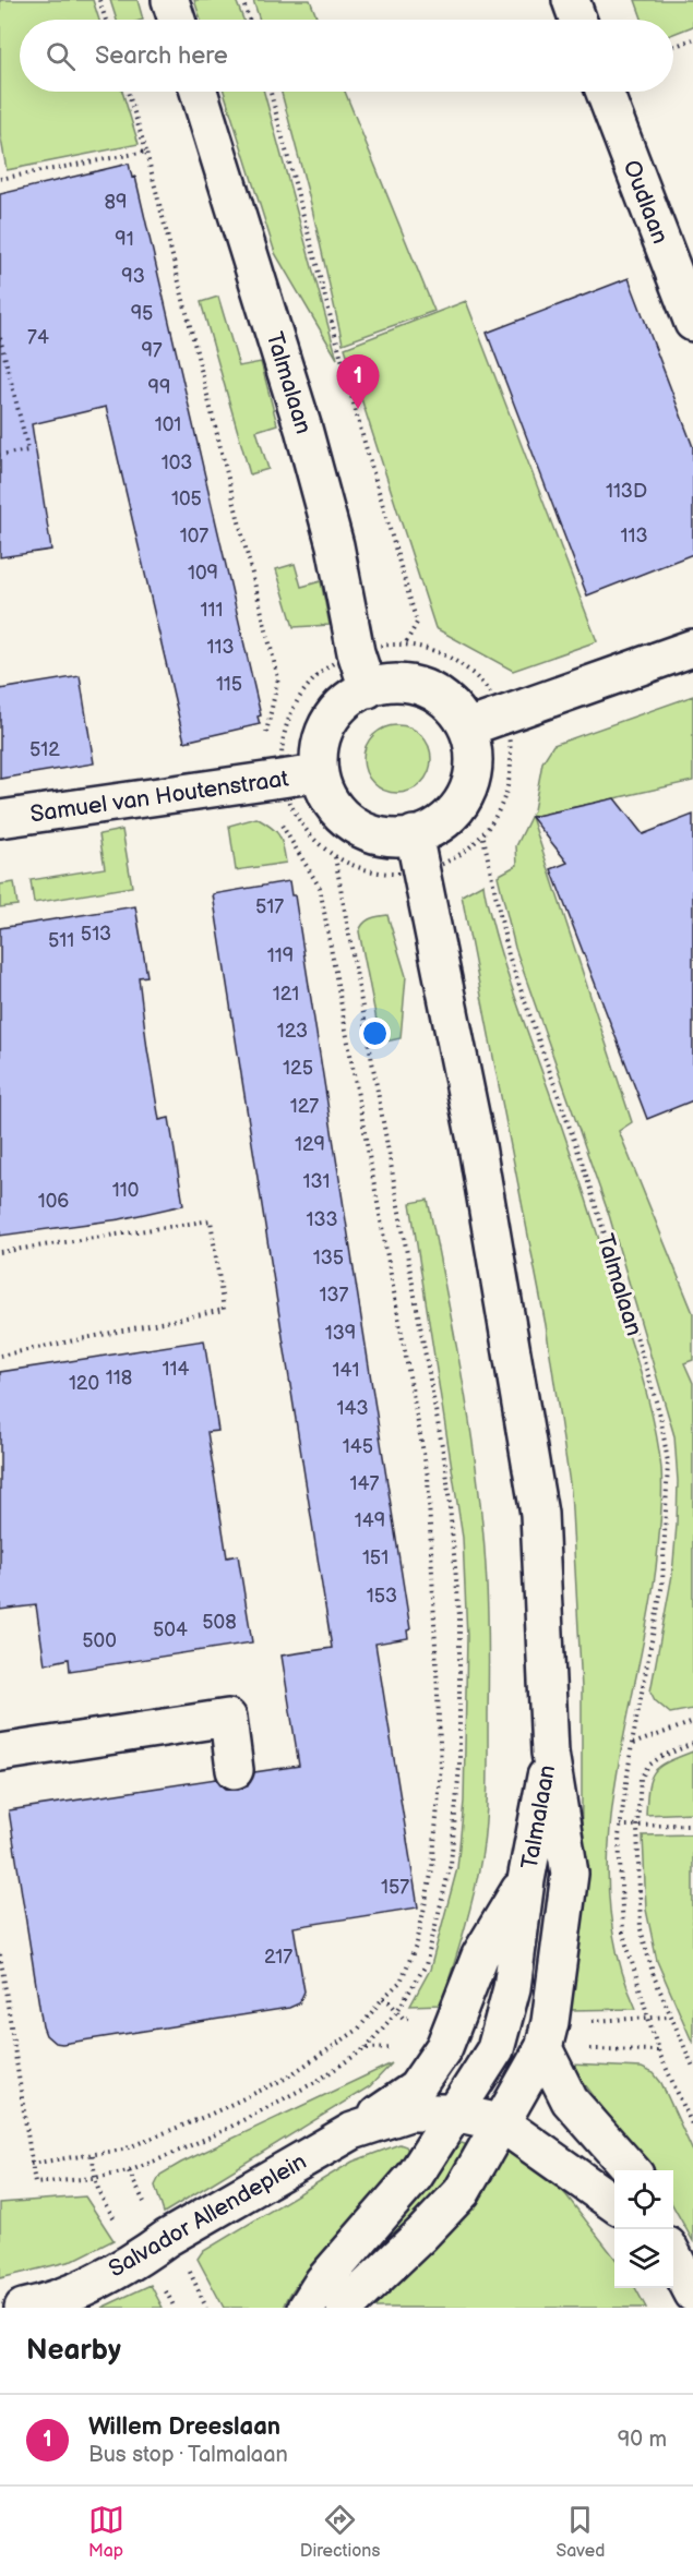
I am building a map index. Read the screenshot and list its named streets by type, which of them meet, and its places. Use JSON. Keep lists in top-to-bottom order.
{
  "streets": {
    "main road": [
      "Oudlaan",
      "Talmalaan",
      "Samuel van Houtenstraat",
      "Salvador Allendeplein"
    ]
  },
  "crossings": [
    ["Talmalaan", "Samuel van Houtenstraat"],
    ["Talmalaan", "Salvador Allendeplein"]
  ],
  "house_numbers": [
    "89",
    "91",
    "93",
    "95",
    "74",
    "97",
    "99",
    "101",
    "103",
    "113D",
    "105",
    "107",
    "113",
    "109",
    "111",
    "113",
    "115",
    "512",
    "517",
    "513",
    "511",
    "119",
    "121",
    "123",
    "125",
    "127",
    "129",
    "131",
    "110",
    "106",
    "133",
    "135",
    "137",
    "139",
    "114",
    "141",
    "118",
    "120",
    "143",
    "145",
    "147",
    "149",
    "151",
    "153",
    "508",
    "504",
    "500",
    "157",
    "217"
  ],
  "page": {
    "search": "Search here",
    "pins": "1",
    "heading": "Nearby",
    "list": [
      {
        "mark": "1",
        "name": "Willem Dreeslaan",
        "note": "Bus stop · Talmalaan",
        "value": "90 m"
      }
    ],
    "nav": ["Map", "Directions", "Saved"]
  }
}
